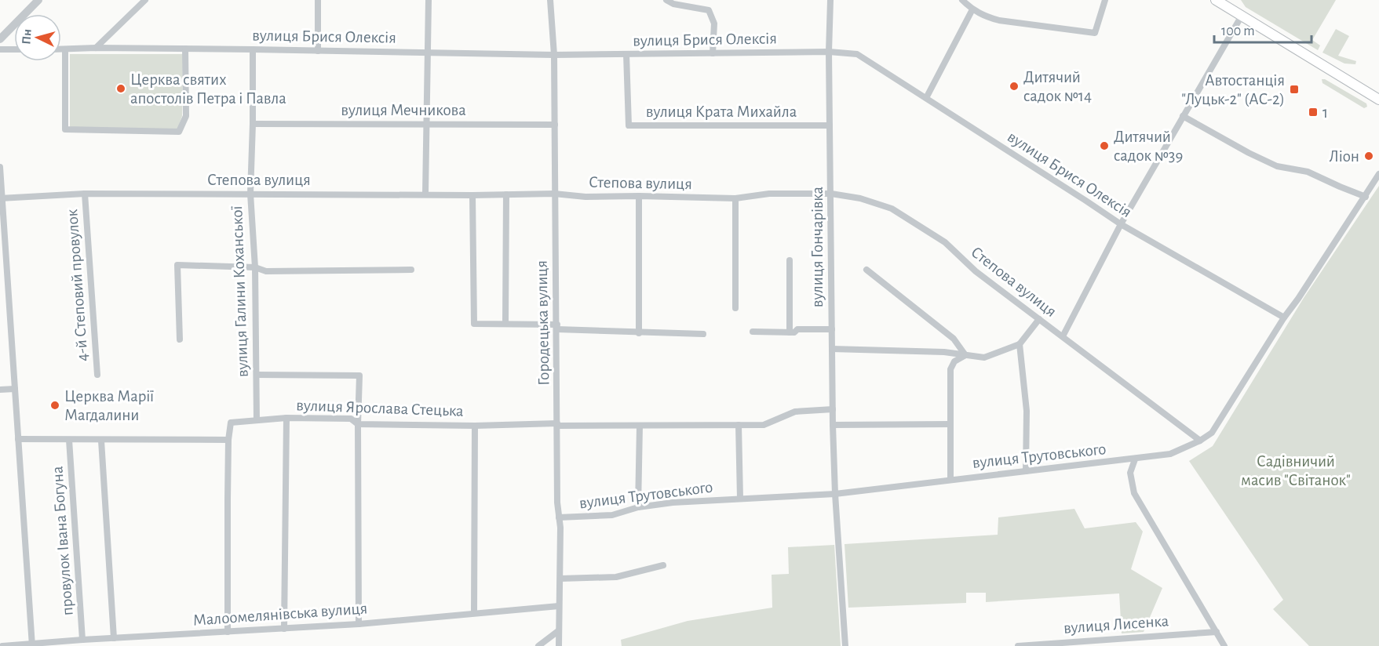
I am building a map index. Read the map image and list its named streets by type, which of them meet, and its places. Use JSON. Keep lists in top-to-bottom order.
{
  "streets": {
    "street": [
      "вулиця Брися Олексія",
      "вулиця Мечникова",
      "вулиця Крата Михайла",
      "Степова вулиця",
      "вулиця Гончарівка",
      "4-й Степовий провулок",
      "вулиця Галини Коханської",
      "Городецька вулиця",
      "вулиця Ярослава Стецька",
      "вулиця Трутовського",
      "провулок Івана Богуна",
      "Малоомелянівська вулиця",
      "вулиця Лисенка"
    ]
  },
  "crossings": [
    ["вулиця Брися Олексія", "вулиця Крата Михайла"],
    ["вулиця Брися Олексія", "вулиця Гончарівка"],
    ["вулиця Брися Олексія", "вулиця Галини Коханської"],
    ["вулиця Брися Олексія", "Городецька вулиця"],
    ["вулиця Брися Олексія", "вулиця Трутовського"],
    ["вулиця Мечникова", "вулиця Галини Коханської"],
    ["вулиця Мечникова", "Городецька вулиця"],
    ["вулиця Крата Михайла", "вулиця Гончарівка"],
    ["Степова вулиця", "вулиця Гончарівка"],
    ["Степова вулиця", "4-й Степовий провулок"],
    ["Степова вулиця", "вулиця Галини Коханської"],
    ["Степова вулиця", "Городецька вулиця"],
    ["Степова вулиця", "вулиця Трутовського"],
    ["вулиця Гончарівка", "вулиця Ярослава Стецька"],
    ["вулиця Гончарівка", "вулиця Трутовського"],
    ["вулиця Галини Коханської", "вулиця Ярослава Стецька"],
    ["Городецька вулиця", "вулиця Ярослава Стецька"],
    ["Городецька вулиця", "вулиця Трутовського"],
    ["Городецька вулиця", "Малоомелянівська вулиця"],
    ["провулок Івана Богуна", "Малоомелянівська вулиця"]
  ],
  "parks": ["Садівничий масив \"Світанок\""],
  "places": {
    "other": [
      "Дитячий садок №14",
      "Церква святих апостолів Петра і Павла",
      "Дитячий садок №39",
      "Ліон",
      "Церква Марії Магдалини"
    ],
    "transit": ["Автостанція \"Луцьк-2\" (АС-2)", "1"]
  },
  "scale_bar": "100 m",
  "north": "left"
}
